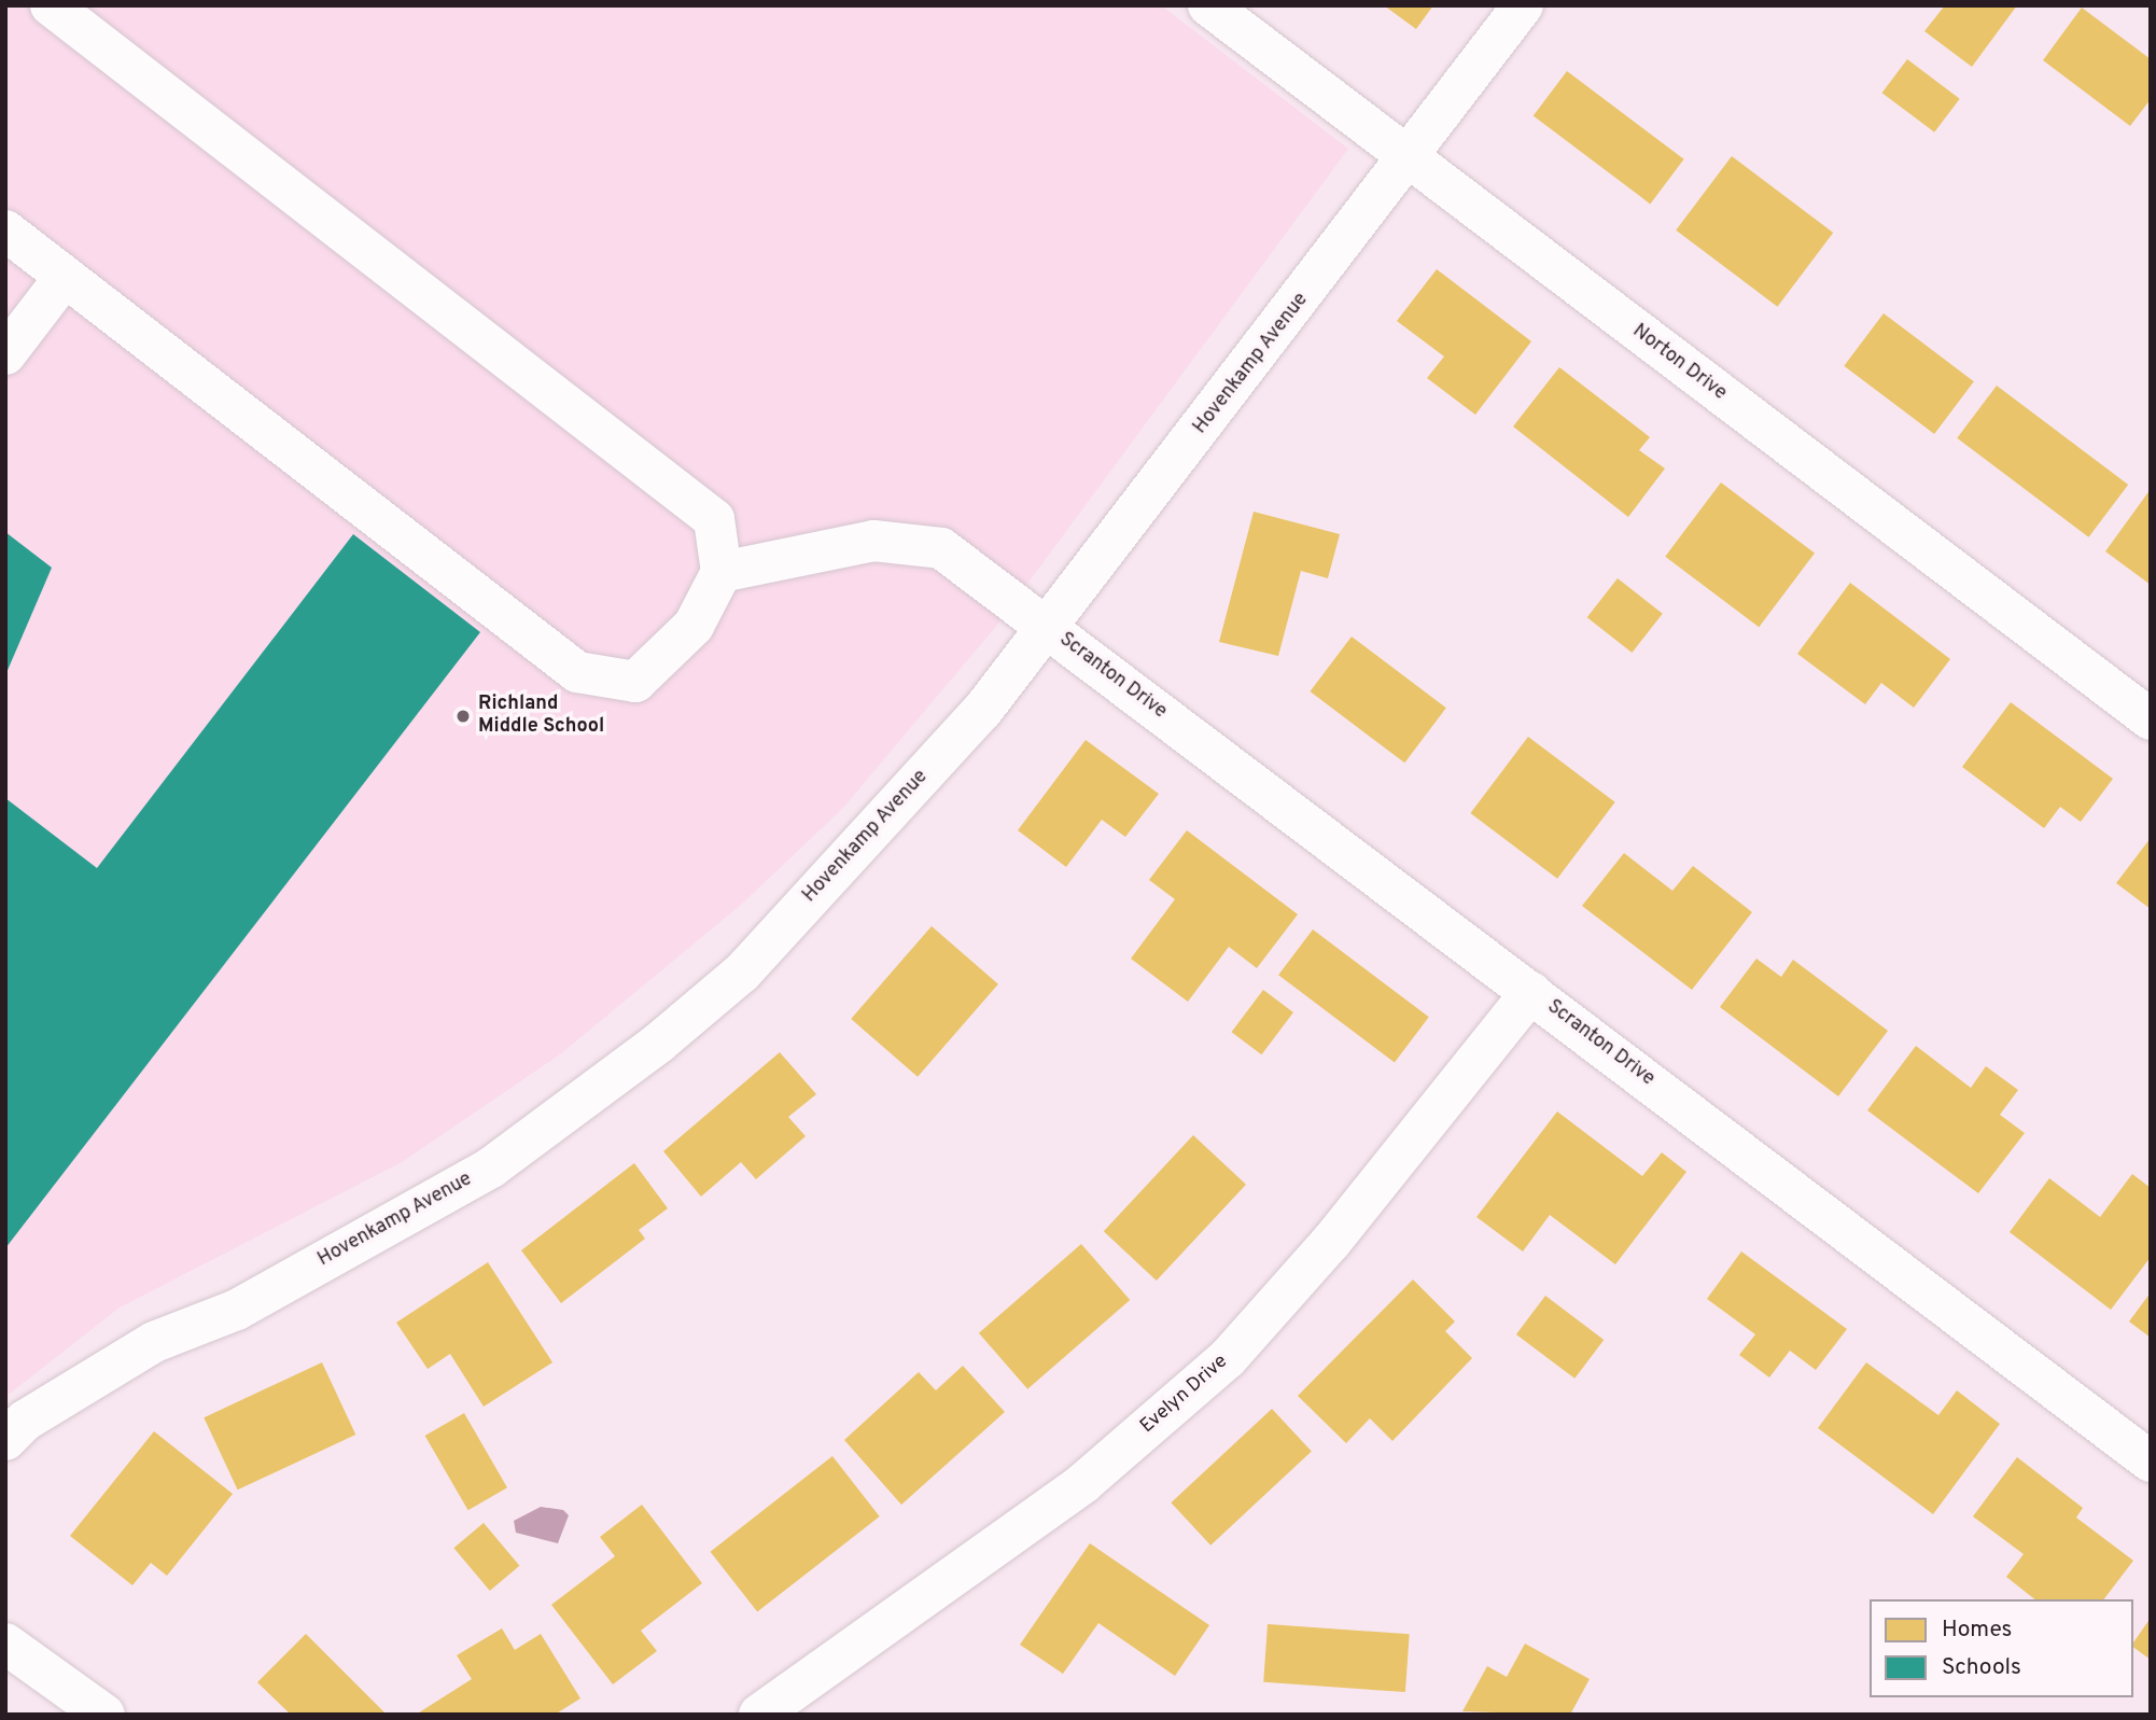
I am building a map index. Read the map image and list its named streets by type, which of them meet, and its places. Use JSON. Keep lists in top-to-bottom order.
{
  "streets": {
    "street": [
      "Norton Drive",
      "Hovenkamp Avenue",
      "Scranton Drive",
      "Evelyn Drive"
    ]
  },
  "crossings": [
    ["Norton Drive", "Hovenkamp Avenue"],
    ["Hovenkamp Avenue", "Scranton Drive"],
    ["Scranton Drive", "Evelyn Drive"]
  ],
  "places": ["Richland Middle School"],
  "legend": ["Homes", "Schools"]
}
